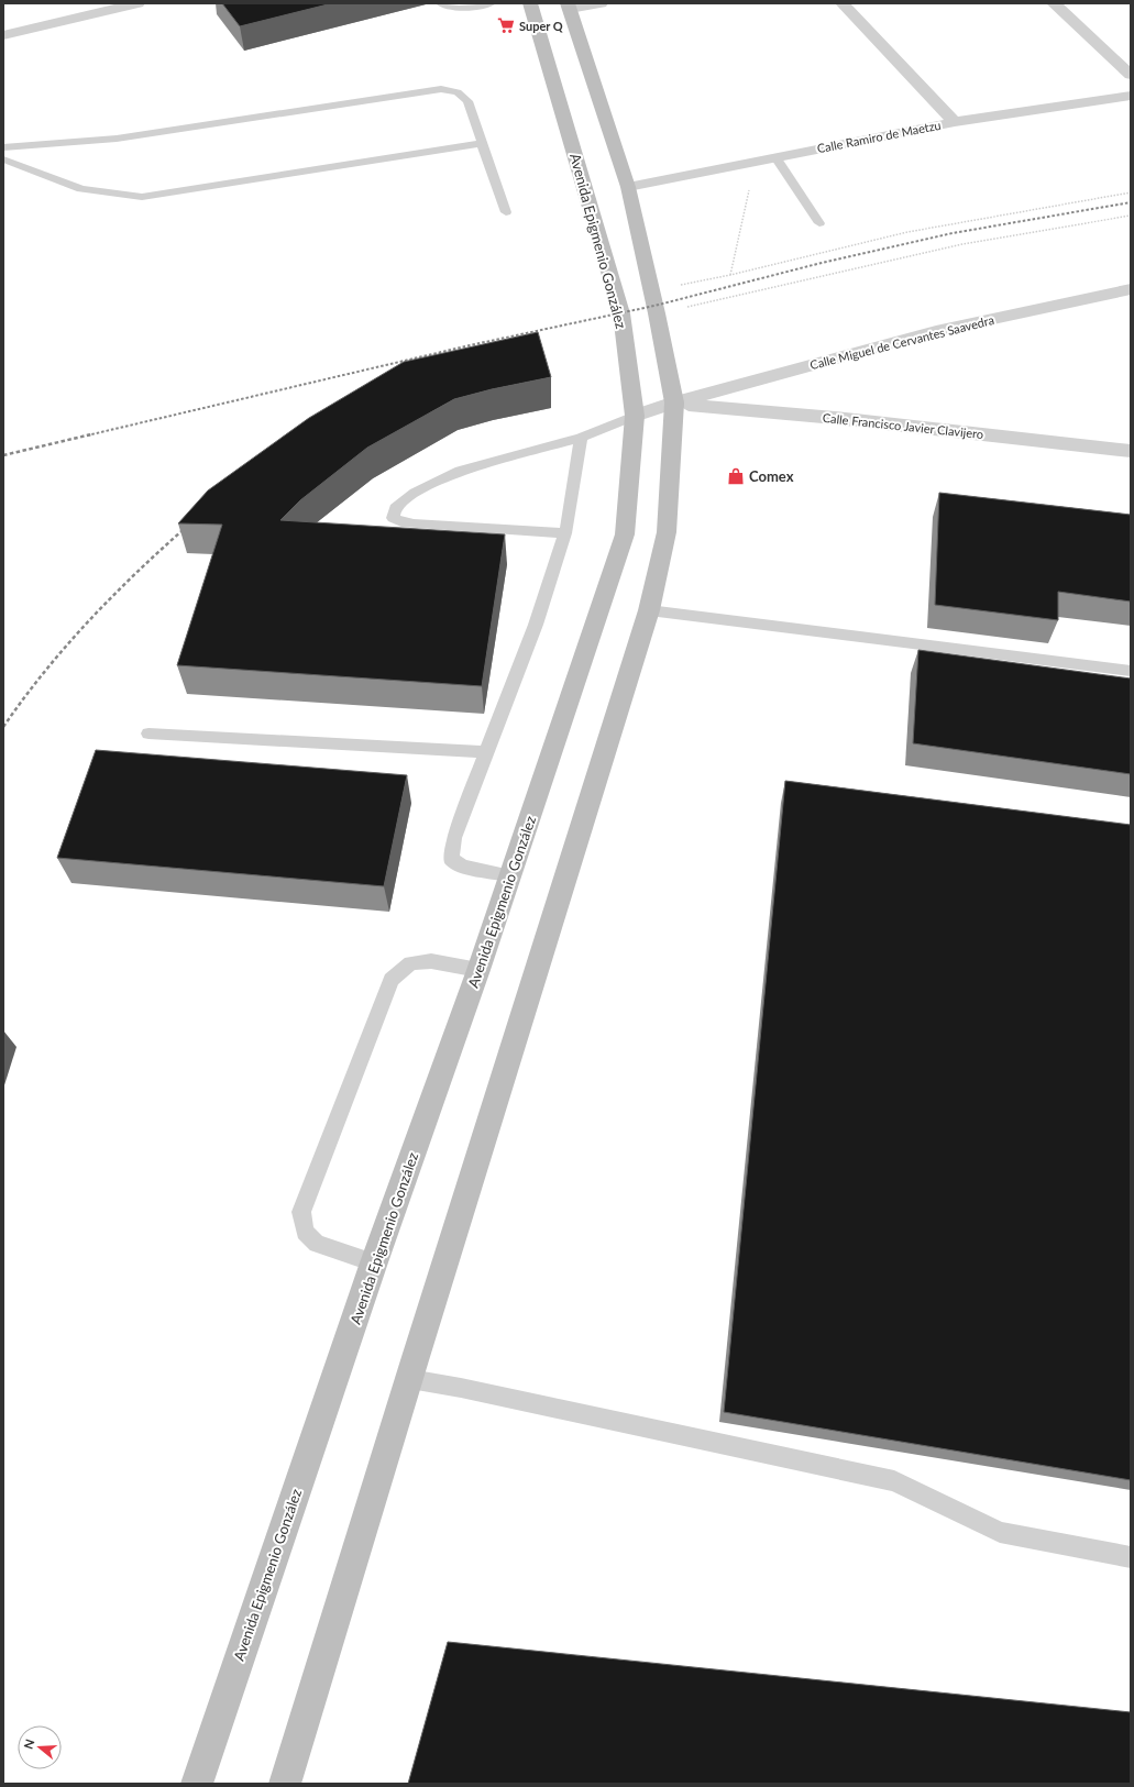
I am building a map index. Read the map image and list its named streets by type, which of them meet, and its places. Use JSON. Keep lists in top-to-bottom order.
{
  "streets": {
    "main road": ["Avenida Epigmenio González"],
    "street": ["Calle Ramiro de Maetzu", "Calle Miguel de Cervantes Saavedra", "Calle Francisco Javier Clavijero"]
  },
  "crossings": [
    ["Avenida Epigmenio González", "Calle Miguel de Cervantes Saavedra"],
    ["Calle Miguel de Cervantes Saavedra", "Calle Francisco Javier Clavijero"]
  ],
  "places": {
    "supermarket": ["Super Q"],
    "shop": ["Comex"]
  },
  "north": "left"
}
